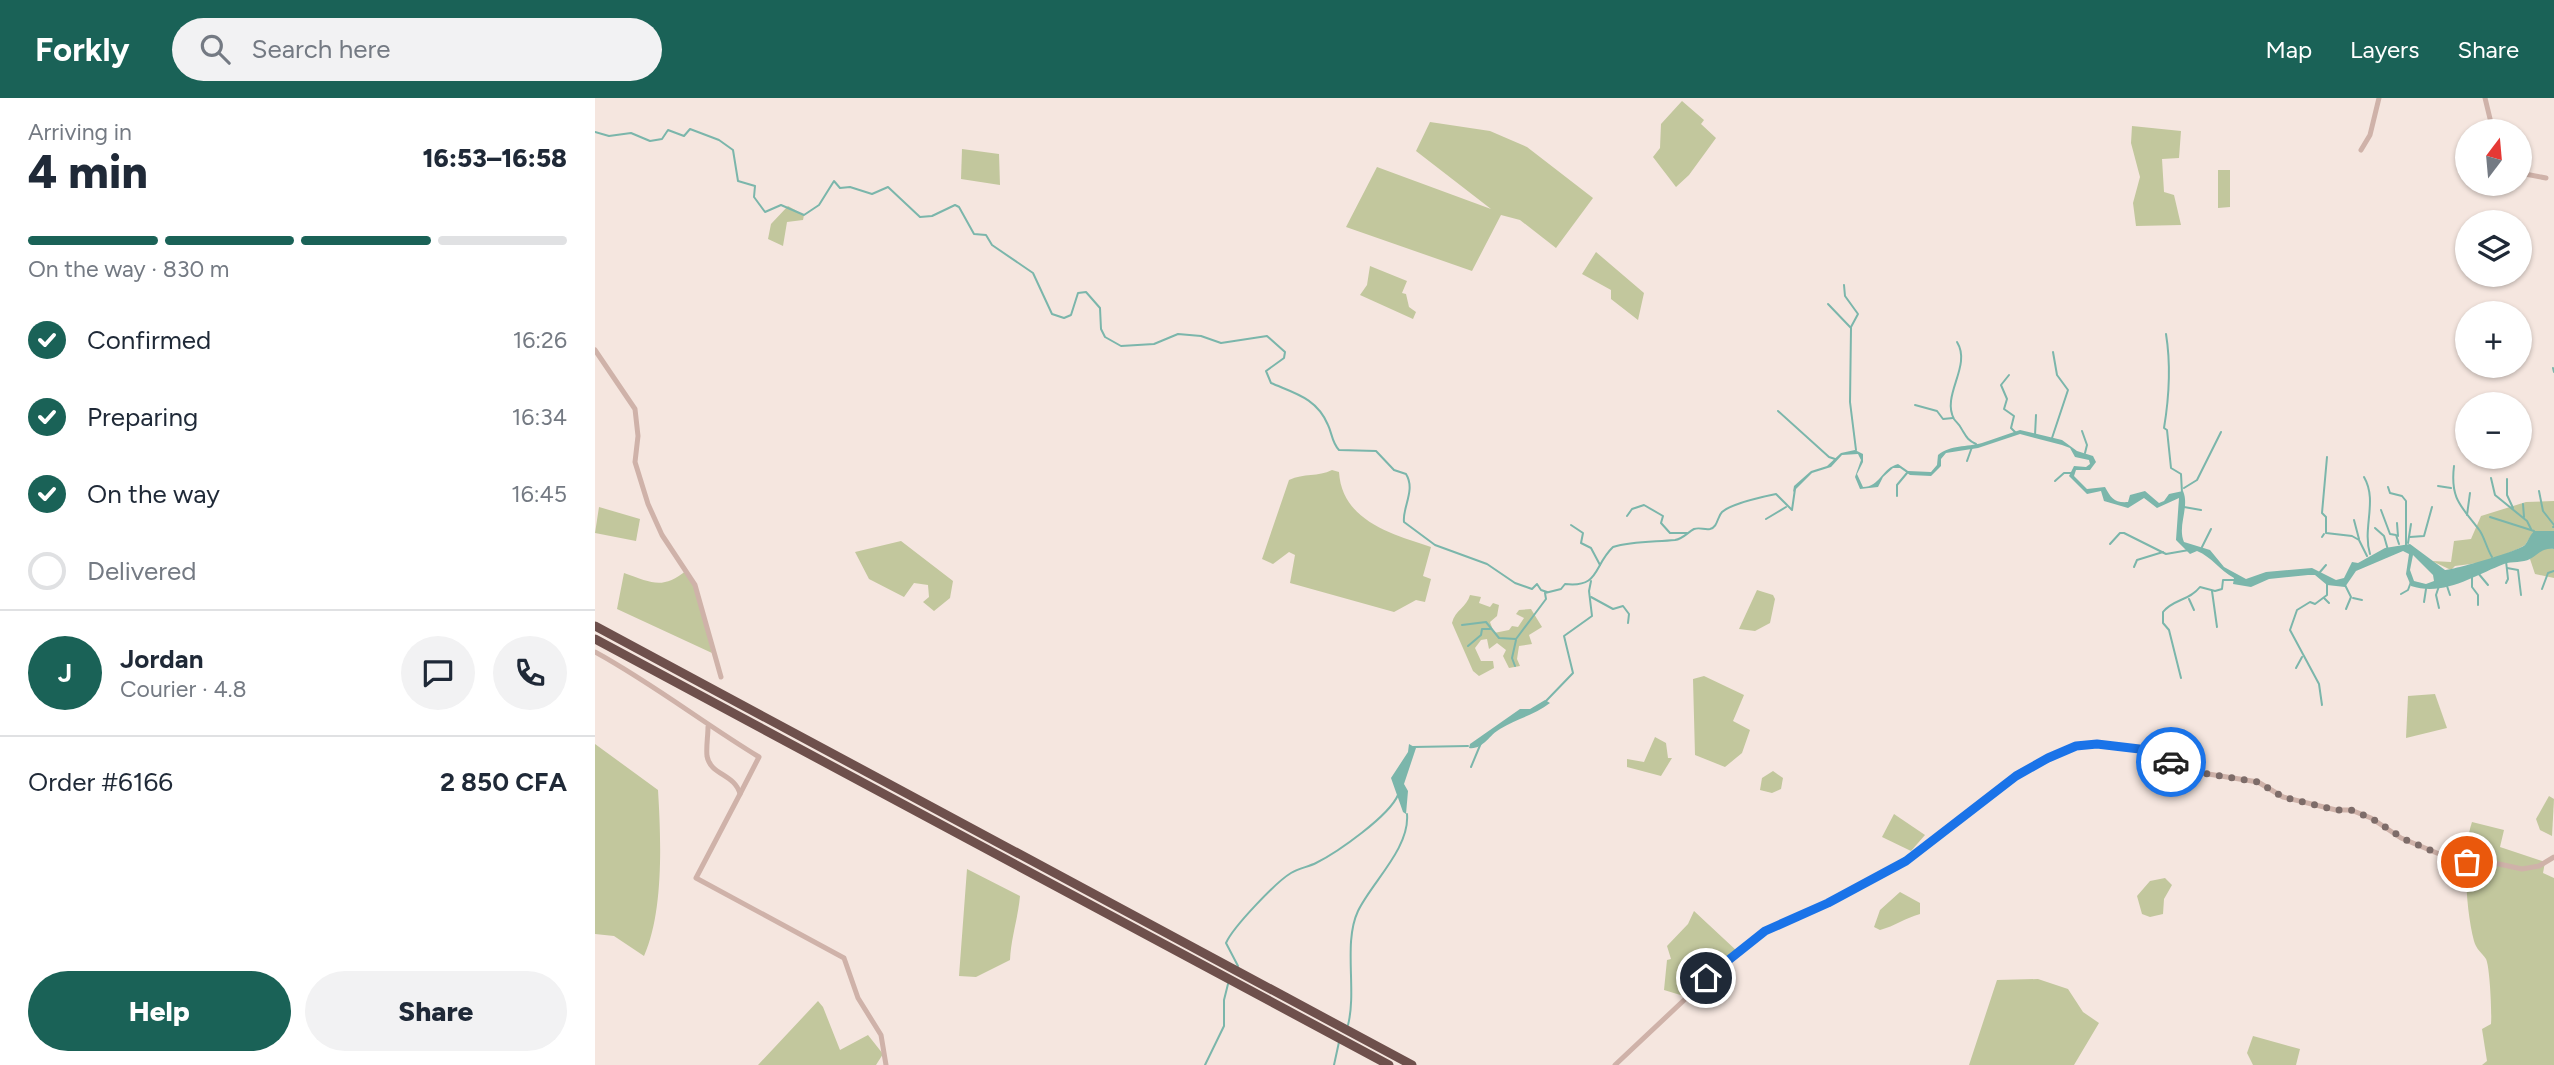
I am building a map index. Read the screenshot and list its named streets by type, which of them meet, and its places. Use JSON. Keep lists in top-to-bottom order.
{
  "north": "top",
  "page": {
    "header": "Forkly",
    "search": "Search here",
    "nav": ["Map", "Layers", "Share"],
    "heading": ["4 min", "Arriving in", "16:53–16:58"],
    "panel": [
      "Jordan",
      "Courier · 4.8",
      "Order #6166",
      "2 850 CFA"
    ],
    "map_buttons": ["+", "−"],
    "bar": "On the way · 830 m",
    "list": [
      ["Confirmed", "16:26"],
      ["Preparing", "16:34"],
      ["On the way", "16:45"],
      "Delivered"
    ],
    "round": "J",
    "buttons": ["Help", "Share"]
  }
}
